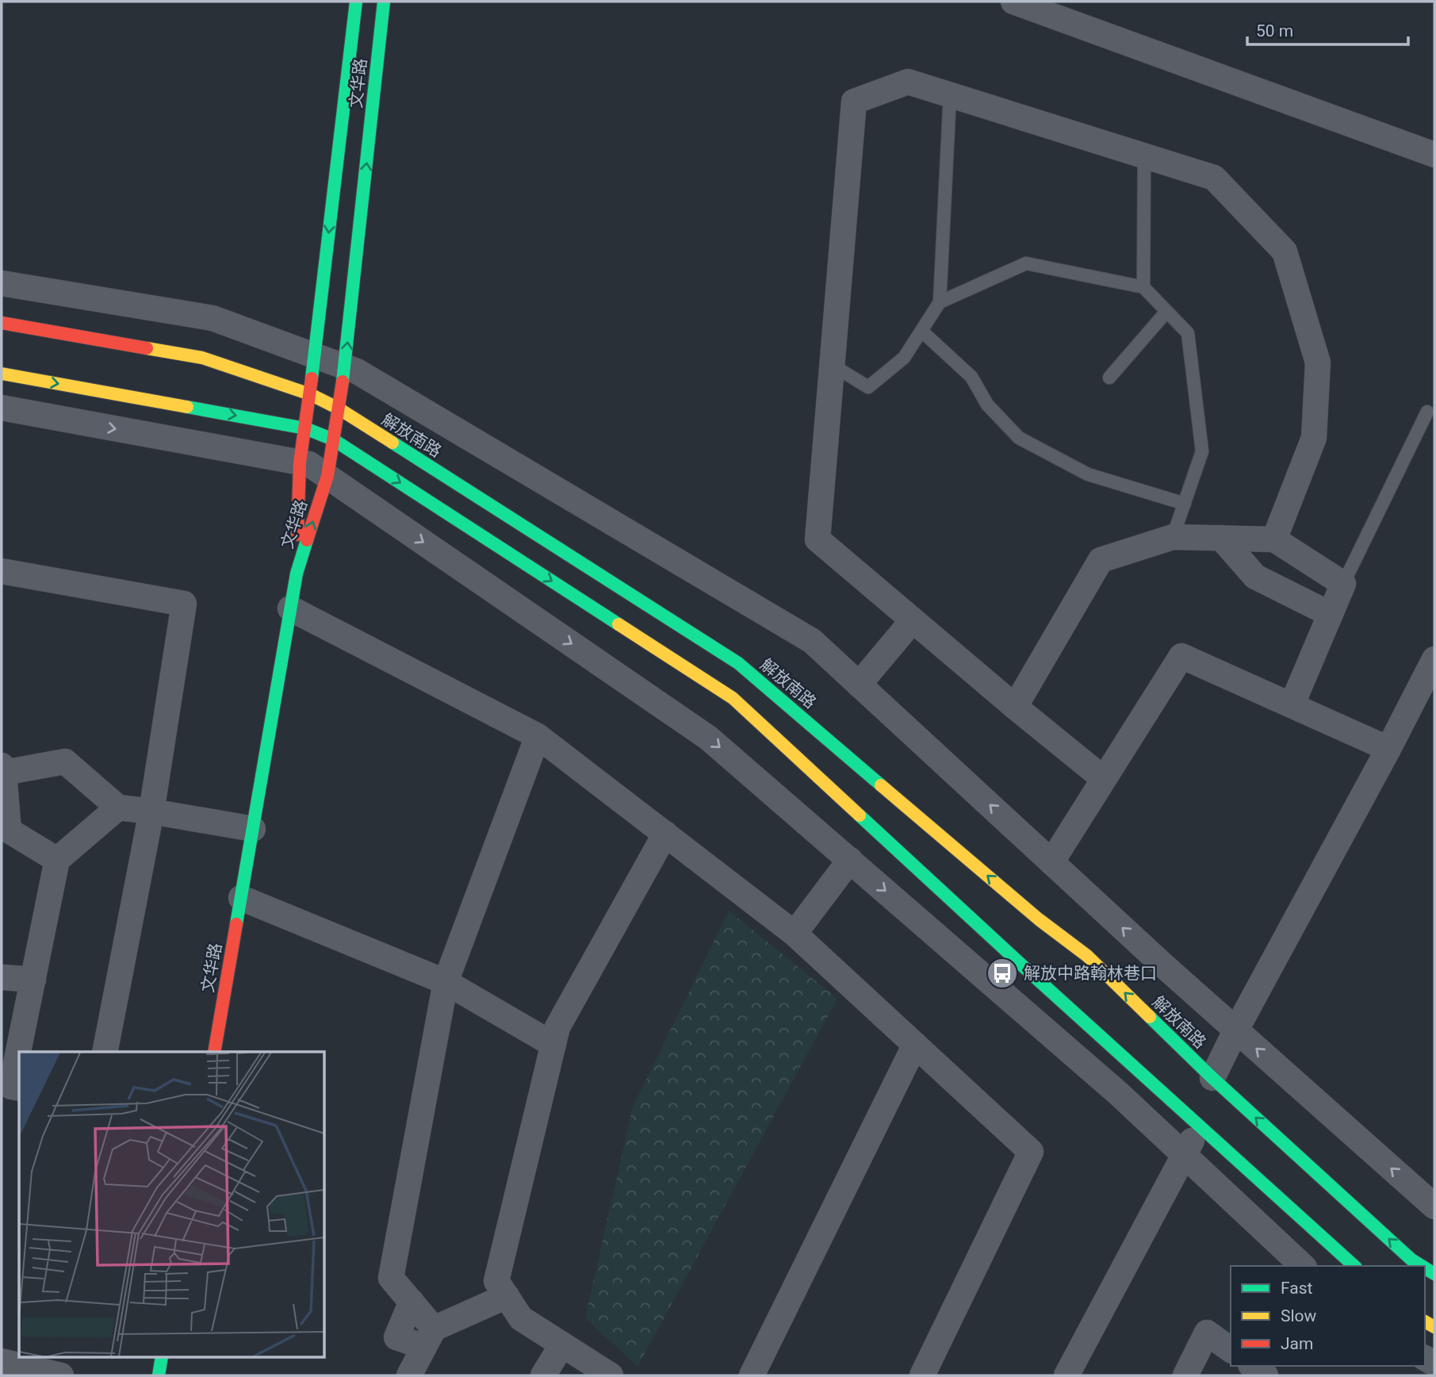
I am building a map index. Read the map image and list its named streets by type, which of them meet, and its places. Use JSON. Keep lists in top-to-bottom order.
{
  "streets": {
    "main road": ["文华路", "解放南路"]
  },
  "crossings": [
    ["文华路", "解放南路"]
  ],
  "places": {
    "bus stop": ["解放中路翰林巷口"]
  },
  "legend": ["Fast", "Slow", "Jam"],
  "scale_bar": "50 m"
}
